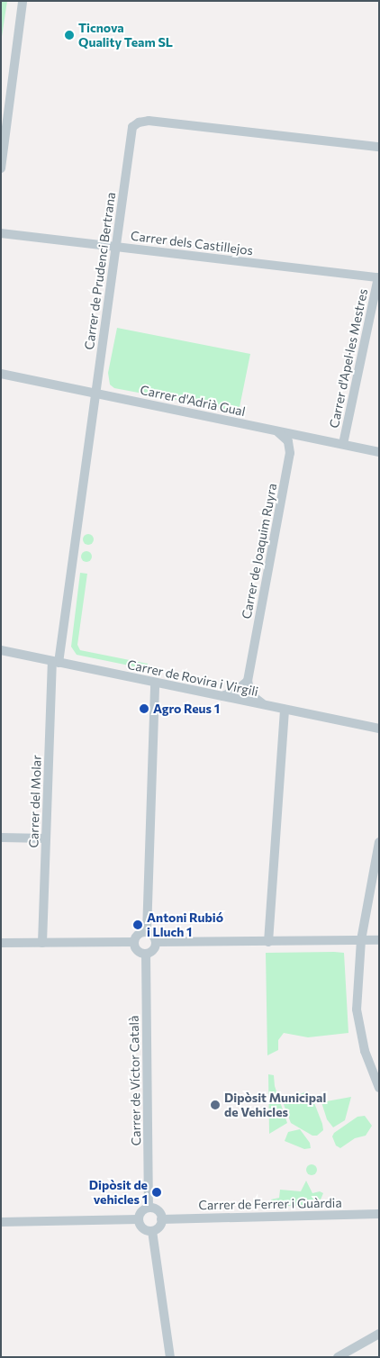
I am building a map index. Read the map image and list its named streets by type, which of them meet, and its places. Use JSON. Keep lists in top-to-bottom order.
{
  "streets": {
    "street": [
      "Carrer dels Castillejos",
      "Carrer de Prudenci Bertrana",
      "Carrer d'Apel·les Mestres",
      "Carrer d'Adrià Gual",
      "Carrer de Joaquim Ruyra",
      "Carrer de Rovira i Virgili",
      "Carrer del Molar",
      "Carrer de Víctor Català",
      "Carrer de Ferrer i Guàrdia"
    ]
  },
  "crossings": [
    ["Carrer dels Castillejos", "Carrer de Prudenci Bertrana"],
    ["Carrer dels Castillejos", "Carrer d'Apel·les Mestres"],
    ["Carrer de Prudenci Bertrana", "Carrer d'Adrià Gual"],
    ["Carrer de Prudenci Bertrana", "Carrer de Rovira i Virgili"],
    ["Carrer de Prudenci Bertrana", "Carrer del Molar"],
    ["Carrer d'Apel·les Mestres", "Carrer d'Adrià Gual"],
    ["Carrer de Rovira i Virgili", "Carrer del Molar"],
    ["Carrer de Víctor Català", "Carrer de Ferrer i Guàrdia"]
  ],
  "places": [
    "Ticnova Quality Team SL",
    "Agro Reus 1",
    "Antoni Rubió i Lluch 1",
    "Dipòsit Municipal de Vehicles",
    "Dipòsit de vehicles 1"
  ]
}
